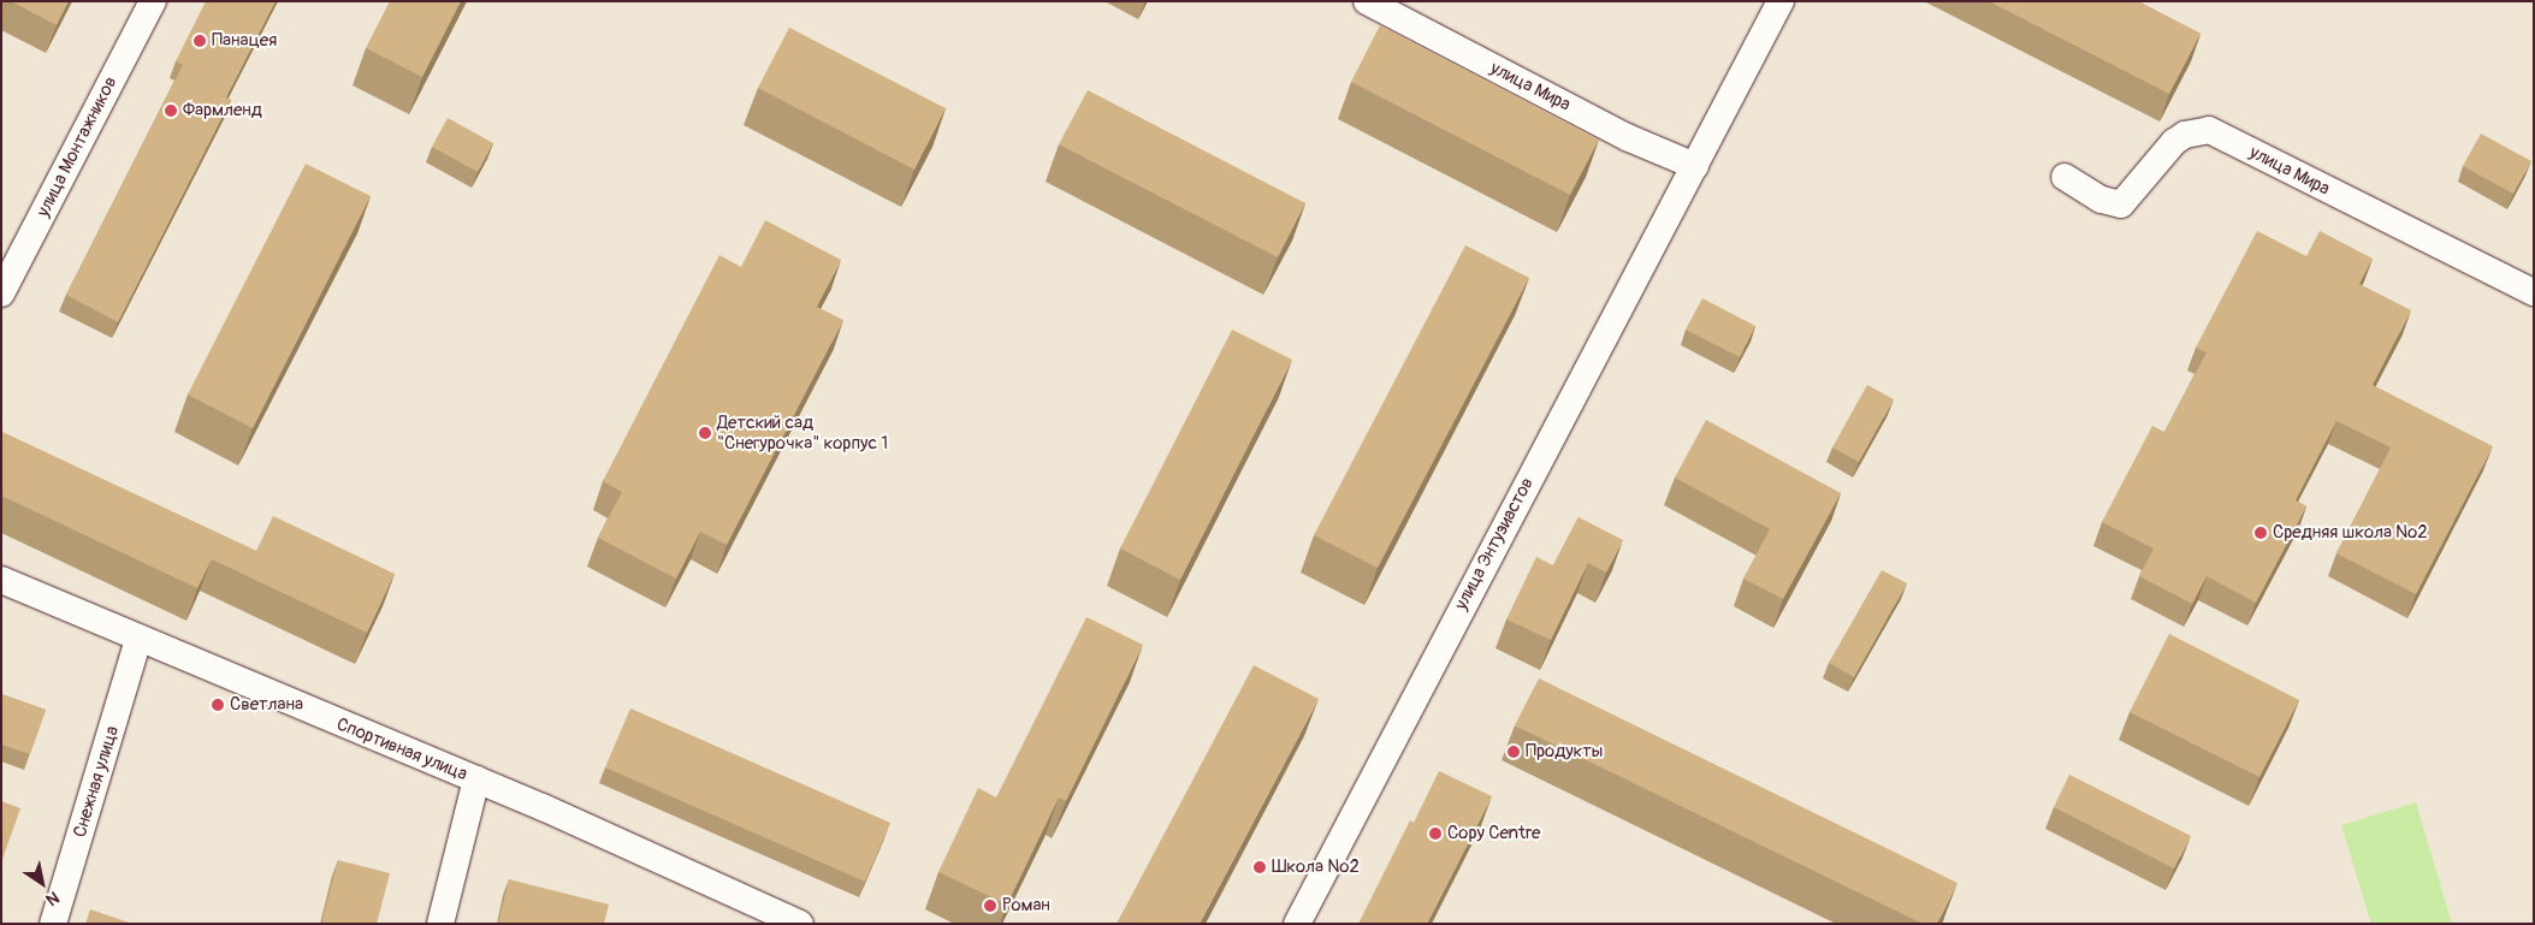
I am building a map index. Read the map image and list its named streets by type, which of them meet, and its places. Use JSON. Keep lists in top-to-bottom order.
{
  "streets": {
    "street": [
      "улица Мира",
      "улица Монтажников",
      "улица Энтузиастов",
      "Спортивная улица",
      "Снежная улица"
    ]
  },
  "crossings": [
    ["улица Мира", "улица Энтузиастов"],
    ["Спортивная улица", "Снежная улица"]
  ],
  "places": [
    "Панацея",
    "Фармленд",
    "Детский сад \"Снегурочка\" корпус 1",
    "Средняя школа №2",
    "Светлана",
    "Продукты",
    "Copy Centre",
    "Школа №2",
    "Роман"
  ],
  "north": "bottom right"
}
